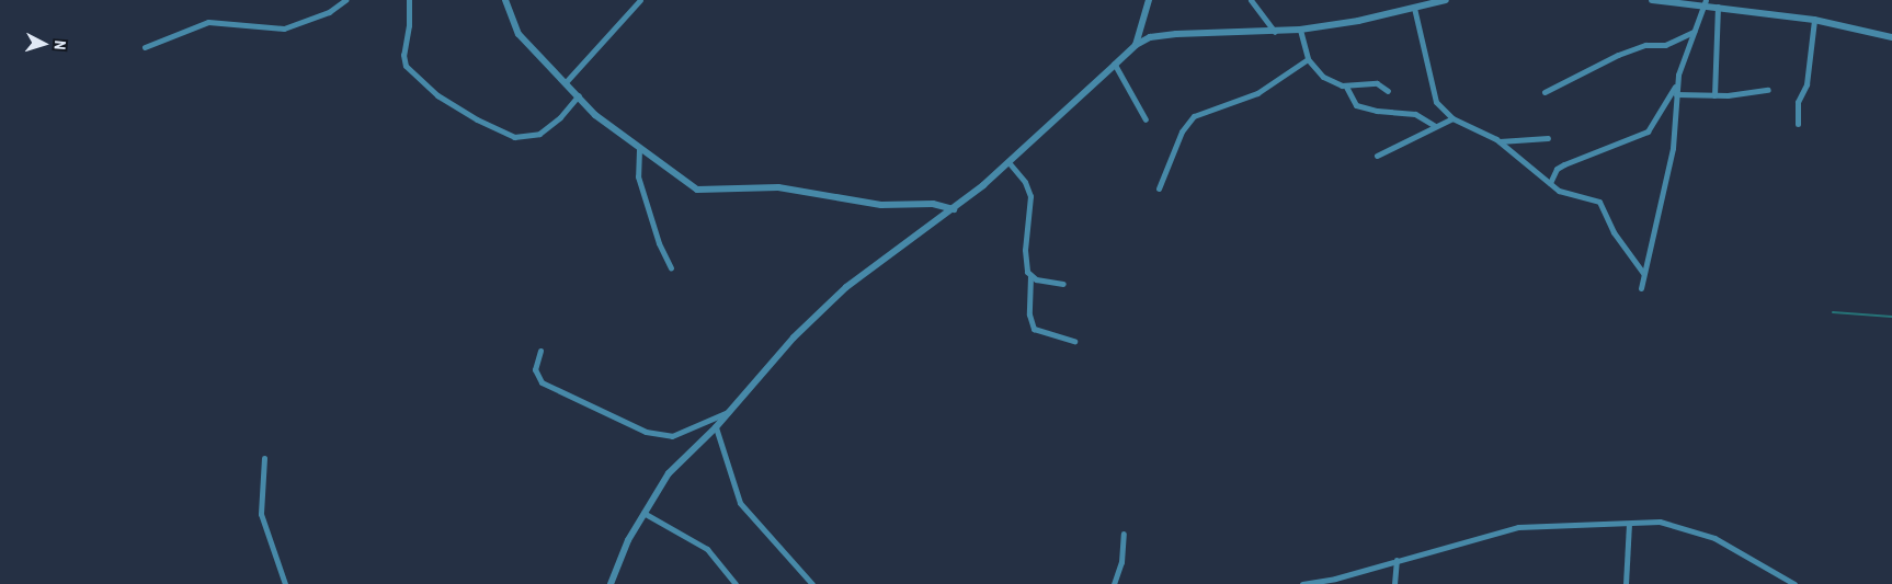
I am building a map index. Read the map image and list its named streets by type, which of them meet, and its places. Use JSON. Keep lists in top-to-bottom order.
{
  "north": "right"
}
